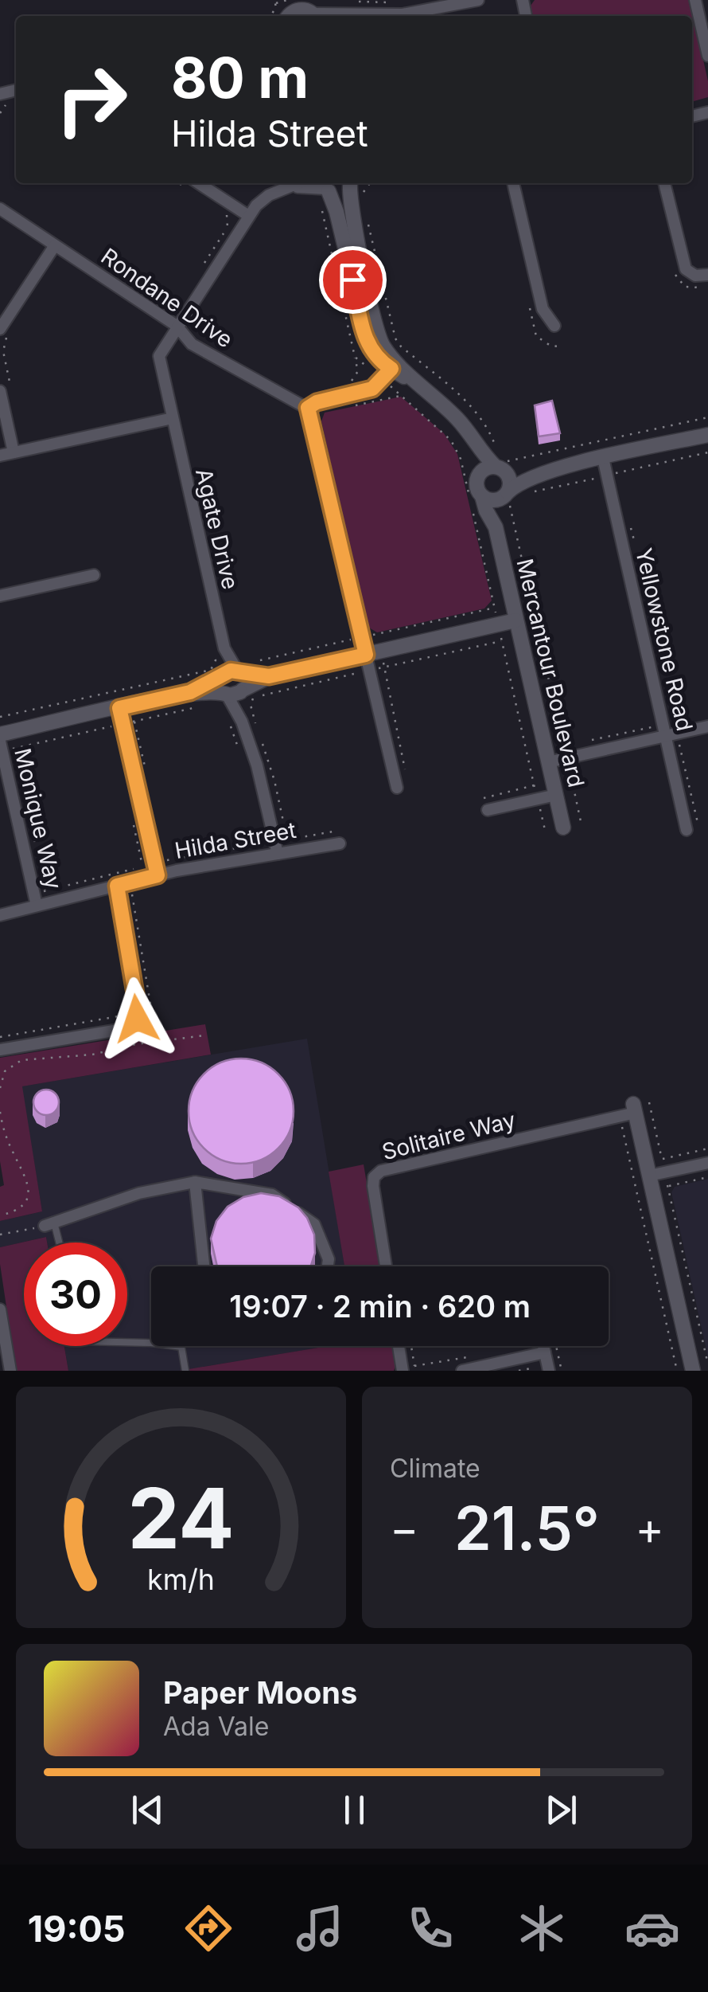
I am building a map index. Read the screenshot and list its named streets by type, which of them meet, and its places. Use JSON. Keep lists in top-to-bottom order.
{
  "streets": {
    "street": [
      "Rondane Drive",
      "Agate Drive",
      "Yellowstone Road",
      "Mercantour Boulevard",
      "Monique Way",
      "Hilda Street",
      "Solitaire Way"
    ]
  },
  "crossings": [
    ["Rondane Drive", "Agate Drive"],
    ["Monique Way", "Hilda Street"]
  ],
  "page": {
    "turn": ["80 m", "Hilda Street"],
    "limit": "30",
    "trip": "19:07 · 2 min · 620 m",
    "tile": "Climate",
    "heat": ["−", "21.5°", "+"],
    "song": ["Paper Moons", "Ada Vale"],
    "tabs": "19:05",
    "gauge": ["24", "km/h"]
  }
}
